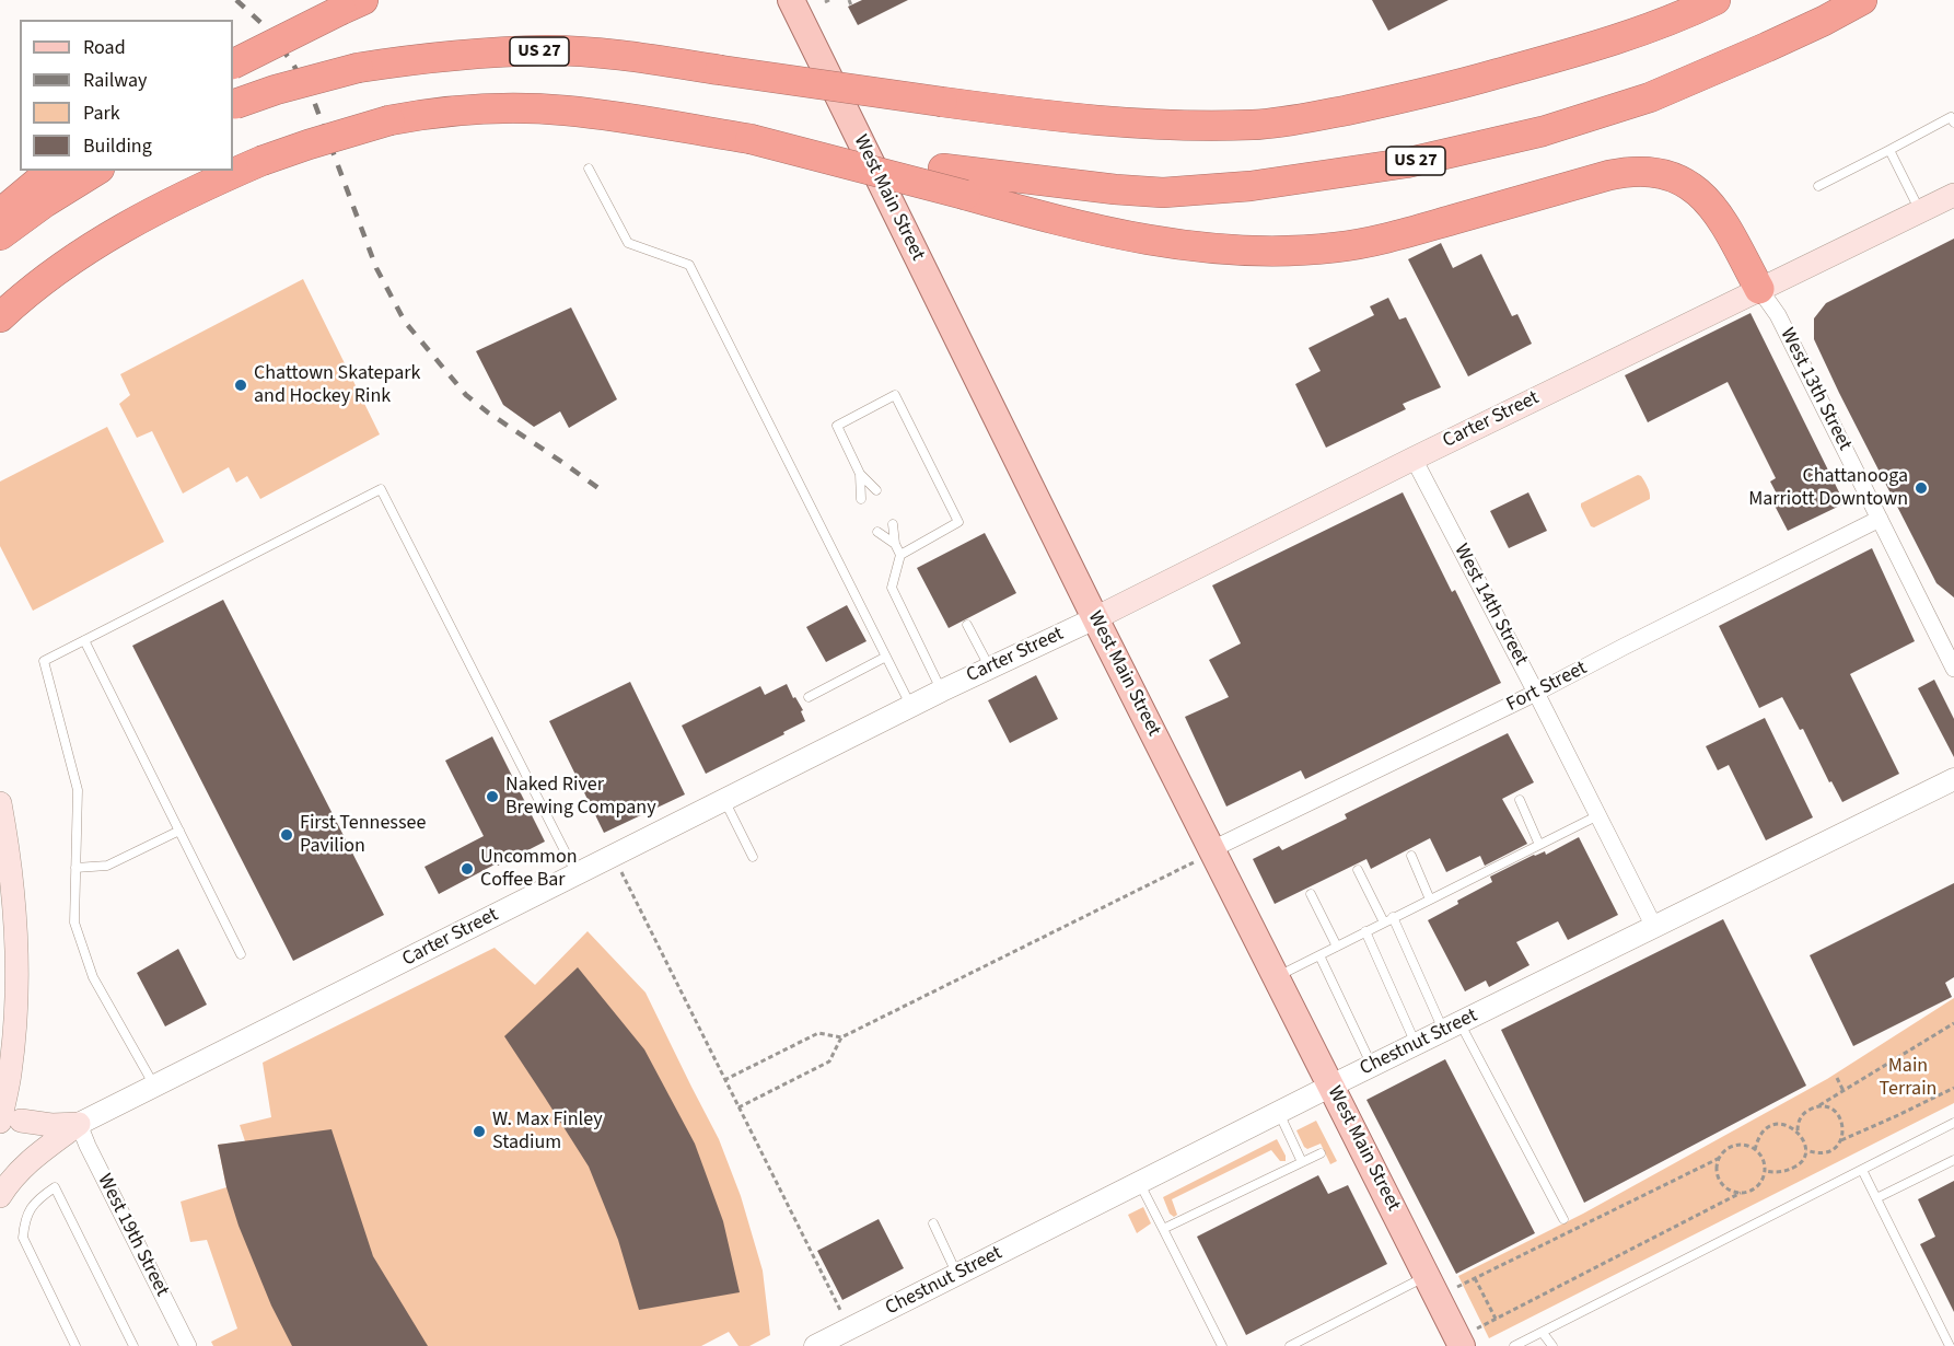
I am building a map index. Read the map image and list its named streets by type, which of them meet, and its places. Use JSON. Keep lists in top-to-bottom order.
{
  "streets": {
    "highway": ["US 27"],
    "main road": ["West Main Street", "Carter Street"],
    "street": [
      "West 13th Street",
      "West 14th Street",
      "Fort Street",
      "Chestnut Street",
      "West 19th Street"
    ]
  },
  "crossings": [
    ["West Main Street", "Carter Street"],
    ["West Main Street", "Fort Street"],
    ["West Main Street", "Chestnut Street"],
    ["West 13th Street", "Carter Street"],
    ["West 13th Street", "Fort Street"],
    ["Carter Street", "West 14th Street"],
    ["Carter Street", "West 19th Street"],
    ["West 14th Street", "Fort Street"],
    ["West 14th Street", "Chestnut Street"]
  ],
  "parks": ["Main Terrain"],
  "places": [
    "Chattown Skatepark and Hockey Rink",
    "Chattanooga Marriott Downtown",
    "Naked River Brewing Company",
    "First Tennessee Pavilion",
    "Uncommon Coffee Bar",
    "W. Max Finley Stadium"
  ],
  "legend": [
    "Road",
    "Railway",
    "Park",
    "Building"
  ]
}
